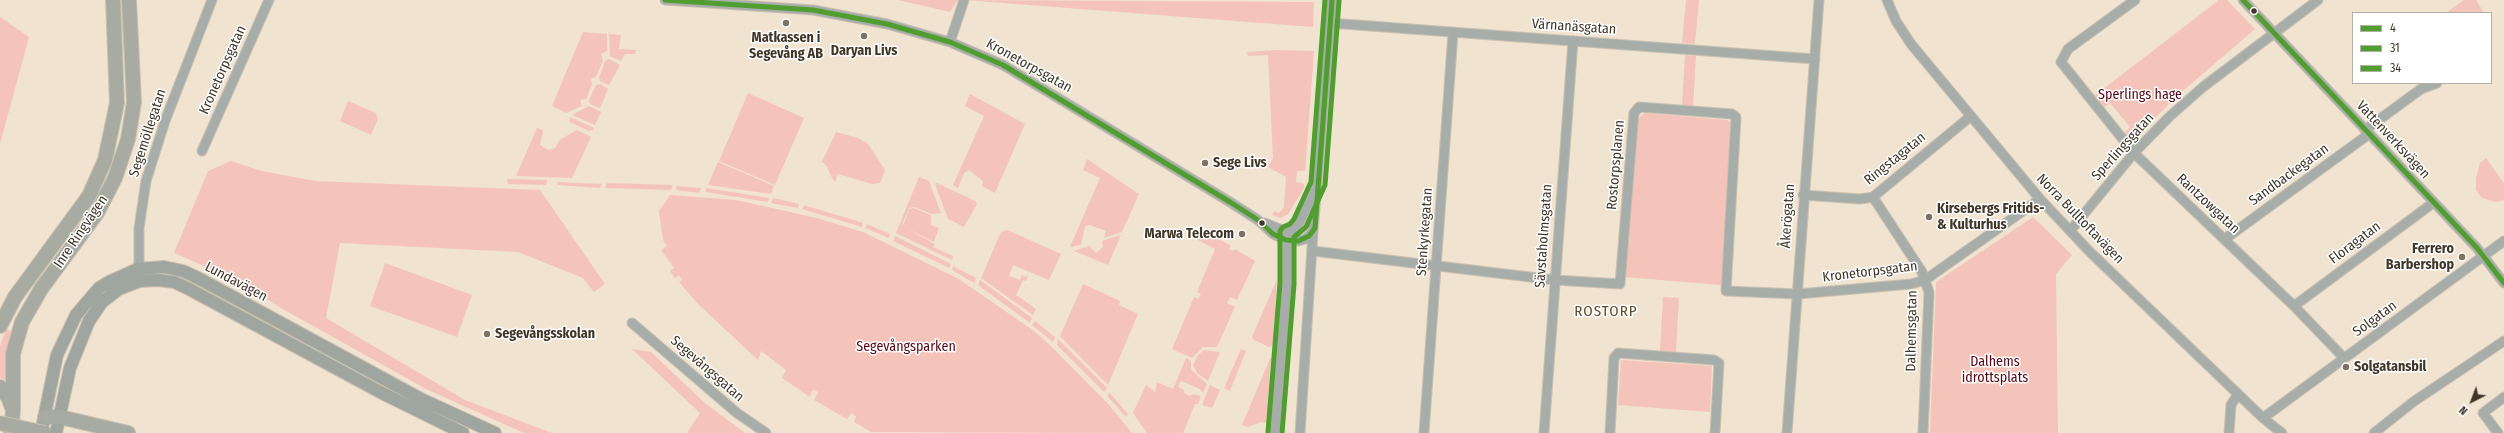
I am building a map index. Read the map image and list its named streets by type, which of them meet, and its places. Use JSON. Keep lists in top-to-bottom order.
{
  "streets": {
    "highway": ["Inre Ringvägen"],
    "main road": ["Lundavägen"],
    "street": [
      "Värnanäsgatan",
      "Kronetorpsgatan",
      "Segemöllegatan",
      "Vattenverksvägen",
      "Sperlingsgatan",
      "Ringstagatan",
      "Rostorpsplanen",
      "Sandbackegatan",
      "Rantzowgatan",
      "Åkerögatan",
      "Norra Bulltoftavägen",
      "Stenkyrkegatan",
      "Sävstaholmsgatan",
      "Floragatan",
      "Solgatan",
      "Dalhemsgatan",
      "Segevångsgatan"
    ]
  },
  "crossings": [
    ["Värnanäsgatan", "Åkerögatan"],
    ["Värnanäsgatan", "Stenkyrkegatan"],
    ["Värnanäsgatan", "Sävstaholmsgatan"],
    ["Kronetorpsgatan", "Rostorpsplanen"],
    ["Kronetorpsgatan", "Åkerögatan"],
    ["Kronetorpsgatan", "Norra Bulltoftavägen"],
    ["Kronetorpsgatan", "Dalhemsgatan"],
    ["Segemöllegatan", "Lundavägen"],
    ["Vattenverksvägen", "Sperlingsgatan"],
    ["Vattenverksvägen", "Sandbackegatan"],
    ["Vattenverksvägen", "Floragatan"],
    ["Vattenverksvägen", "Solgatan"],
    ["Sperlingsgatan", "Rantzowgatan"],
    ["Sperlingsgatan", "Norra Bulltoftavägen"],
    ["Ringstagatan", "Åkerögatan"],
    ["Ringstagatan", "Norra Bulltoftavägen"],
    ["Ringstagatan", "Dalhemsgatan"],
    ["Rostorpsplanen", "Sävstaholmsgatan"],
    ["Sandbackegatan", "Rantzowgatan"],
    ["Rantzowgatan", "Floragatan"],
    ["Rantzowgatan", "Solgatan"],
    ["Norra Bulltoftavägen", "Solgatan"]
  ],
  "districts": ["ROSTORP"],
  "parks": ["Sperlings hage", "Segevångsparken", "Dalhems idrottsplats"],
  "places": [
    "Matkassen i Segevång AB",
    "Daryan Livs",
    "Sege Livs",
    "Kirsebergs Fritids- & Kulturhus",
    "Marwa Telecom",
    "Ferrero Barbershop",
    "Segevångsskolan",
    "Solgatansbil"
  ],
  "lines": ["transit line 4", "transit line 34", "transit line 31"],
  "legend": ["4", "31", "34"],
  "north": "bottom left"
}
